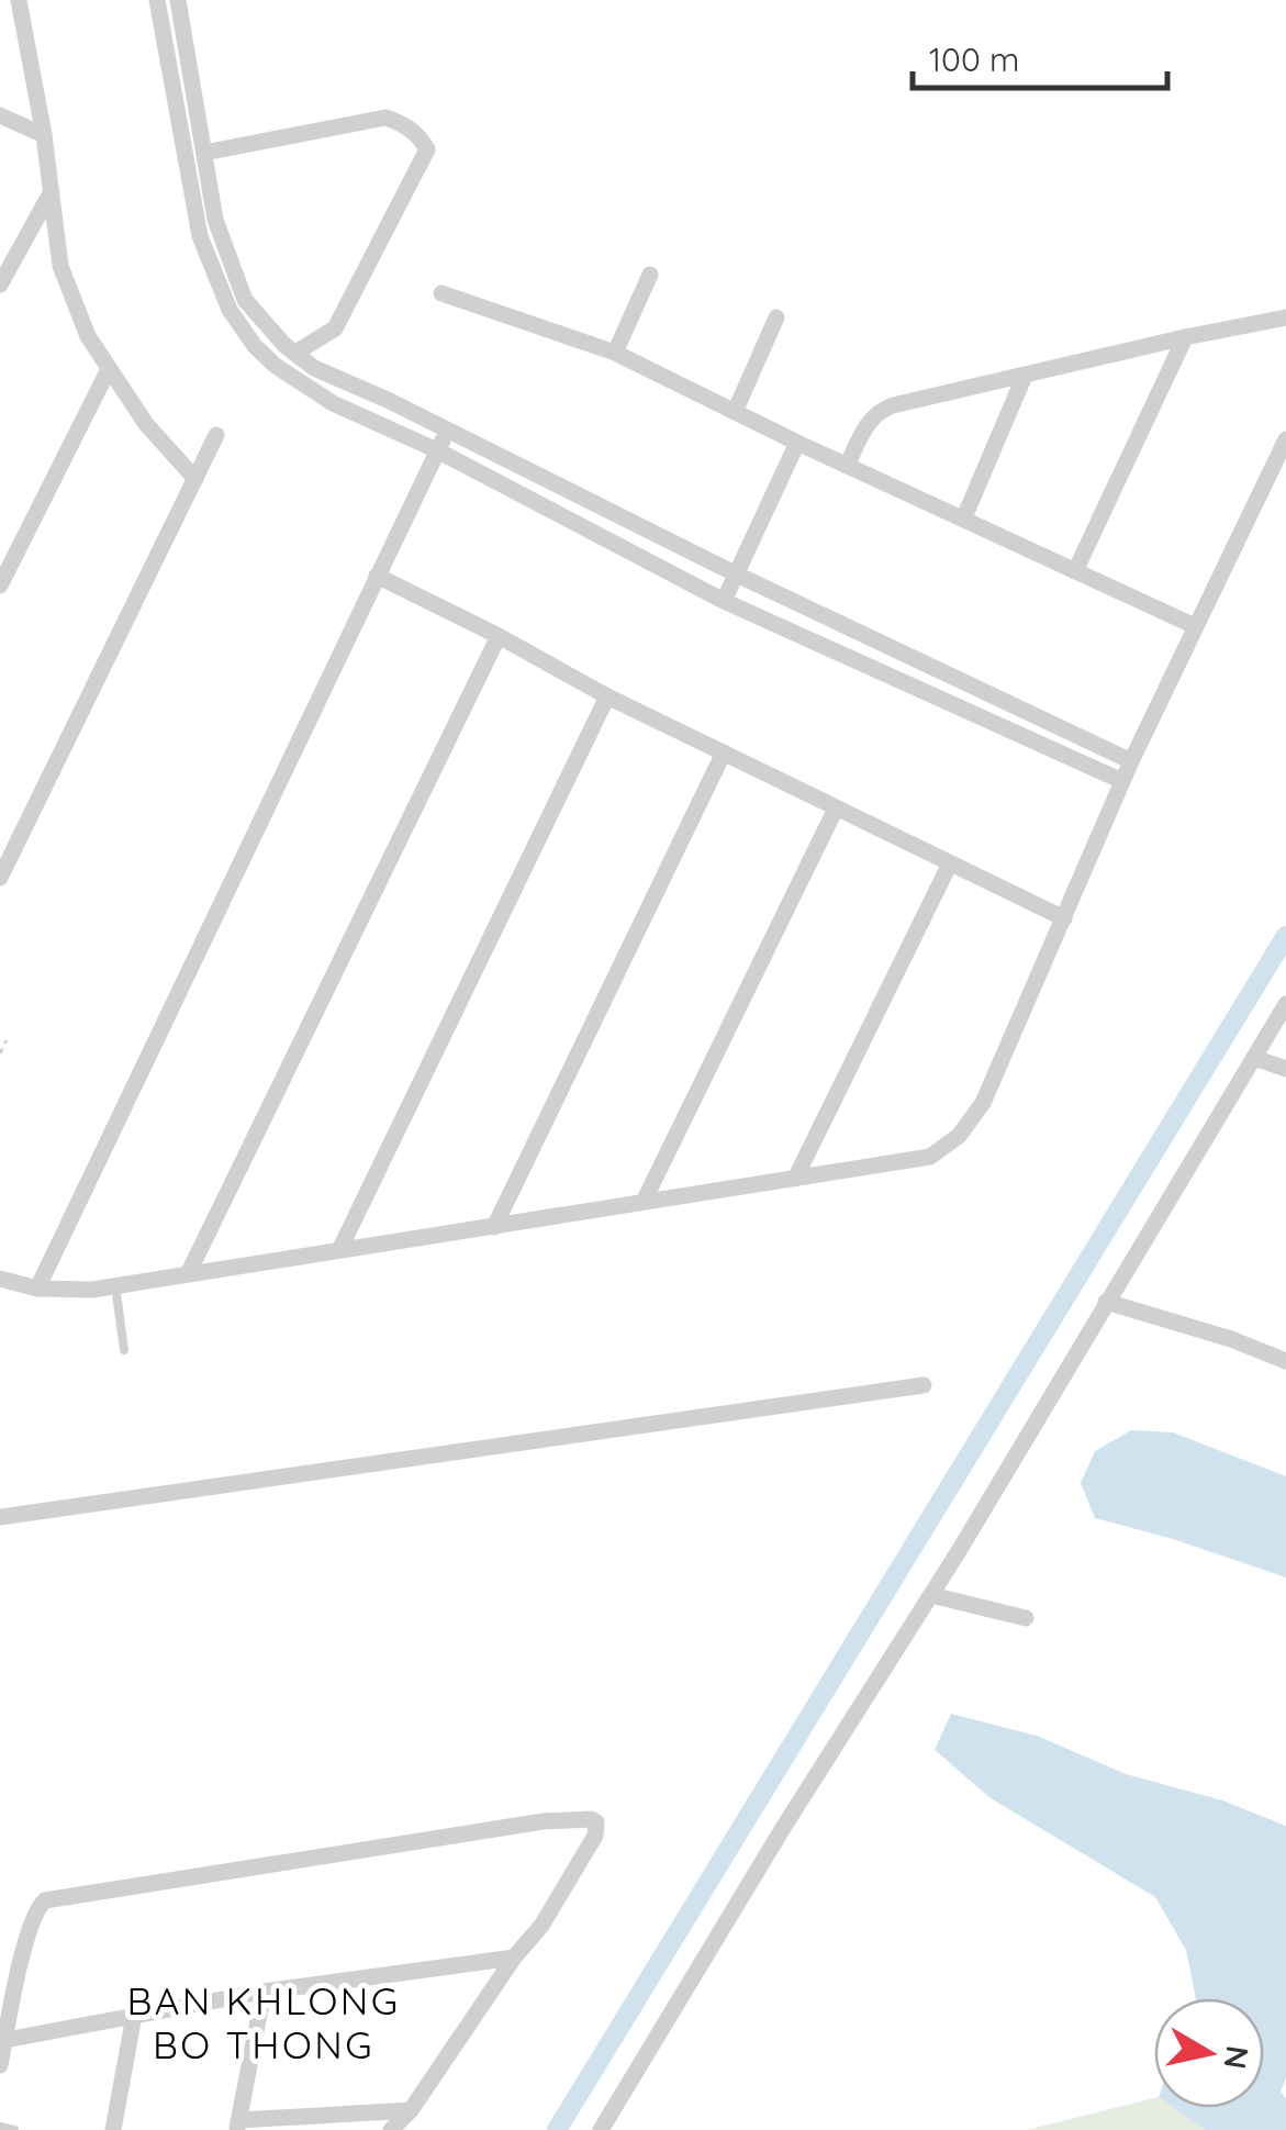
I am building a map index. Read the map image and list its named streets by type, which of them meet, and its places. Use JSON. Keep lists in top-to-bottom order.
{
  "districts": ["BAN KHLONG BO THONG"],
  "scale_bar": "100 m",
  "north": "right"
}
